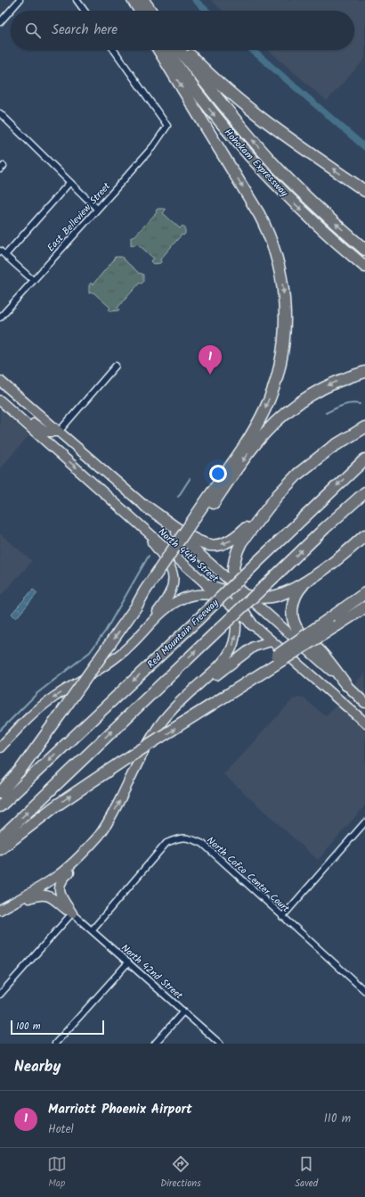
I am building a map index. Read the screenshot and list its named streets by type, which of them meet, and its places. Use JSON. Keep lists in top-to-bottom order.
{
  "streets": {
    "highway": ["Hohokam Expressway", "Red Mountain Freeway"],
    "main road": ["North 44th Street"],
    "street": ["East Belleview Street", "North Cofco Center Court", "North 42nd Street"]
  },
  "crossings": [
    ["North Cofco Center Court", "North 42nd Street"]
  ],
  "scale_bar": "100 m",
  "page": {
    "search": "Search here",
    "pins": "1",
    "scale": "100 m",
    "heading": "Nearby",
    "list": [
      {
        "mark": "1",
        "name": "Marriott Phoenix Airport",
        "note": "Hotel",
        "value": "110 m"
      }
    ],
    "nav": ["Map", "Directions", "Saved"]
  }
}
